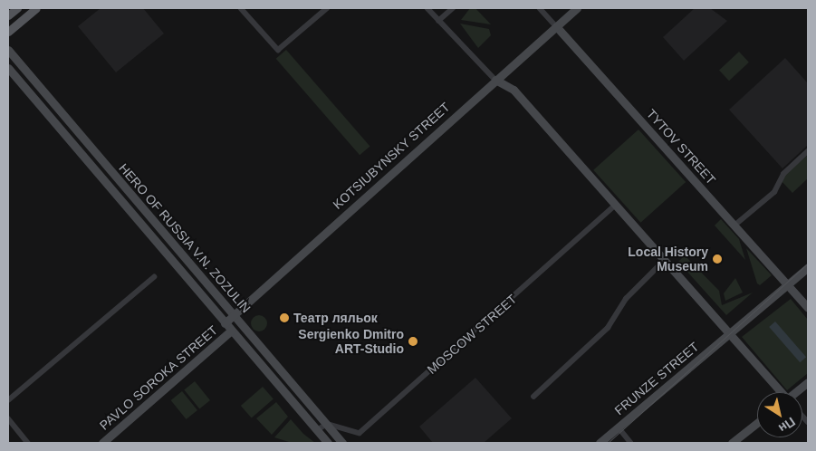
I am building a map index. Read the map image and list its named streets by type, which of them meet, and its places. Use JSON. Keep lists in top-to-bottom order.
{
  "streets": {
    "street": [
      "TYTOV STREET",
      "KOTSIUBYNSKY STREET",
      "HERO OF RUSSIA V.N. ZOZULIN",
      "MOSCOW STREET",
      "PAVLO SOROKA STREET",
      "FRUNZE STREET"
    ]
  },
  "crossings": [
    ["TYTOV STREET", "KOTSIUBYNSKY STREET"],
    ["TYTOV STREET", "FRUNZE STREET"],
    ["KOTSIUBYNSKY STREET", "HERO OF RUSSIA V.N. ZOZULIN"],
    ["HERO OF RUSSIA V.N. ZOZULIN", "MOSCOW STREET"],
    ["HERO OF RUSSIA V.N. ZOZULIN", "PAVLO SOROKA STREET"]
  ],
  "places": ["Local History Museum", "Театр ляльок", "Sergienko Dmitro ART-Studio"],
  "north": "bottom right"
}
